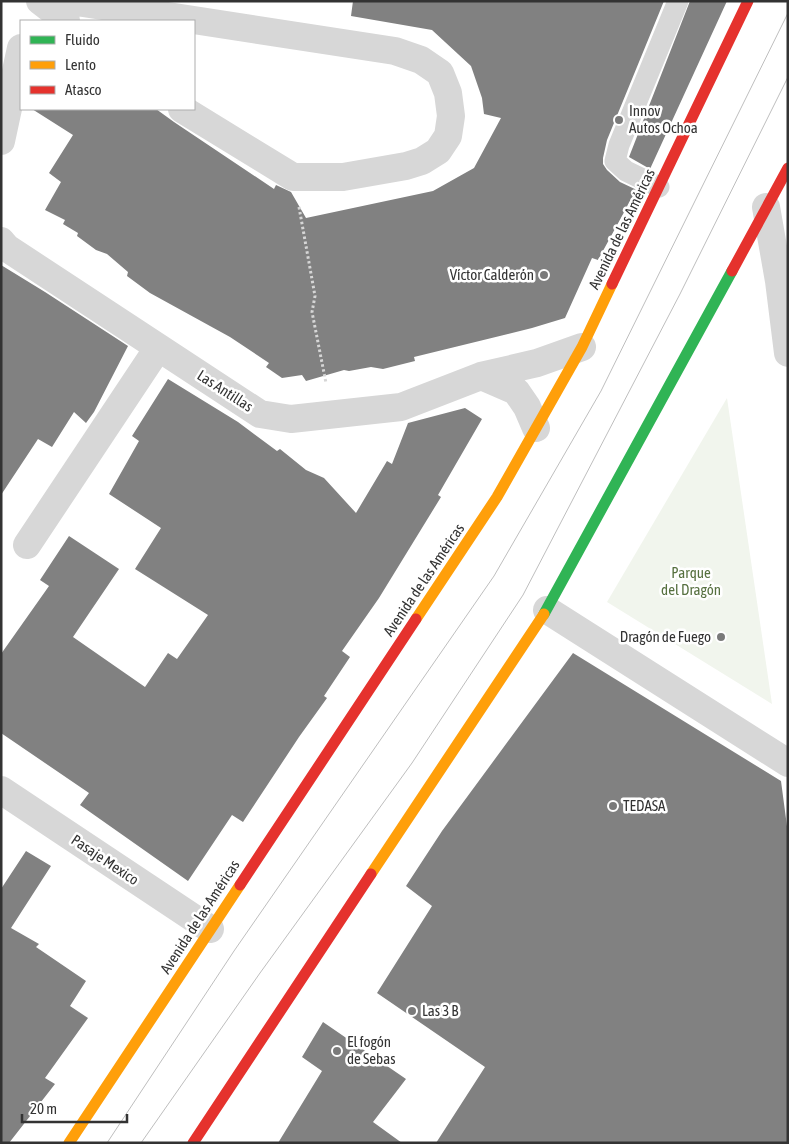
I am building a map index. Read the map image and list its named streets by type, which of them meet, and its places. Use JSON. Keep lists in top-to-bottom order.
{
  "streets": {
    "main road": ["Avenida de las Américas"],
    "street": ["Las Antillas", "Pasaje Mexico"]
  },
  "crossings": [
    ["Avenida de las Américas", "Las Antillas"],
    ["Avenida de las Américas", "Pasaje Mexico"]
  ],
  "parks": ["Parque del Dragón"],
  "places": [
    "Innov Autos Ochoa",
    "Víctor Calderón",
    "Dragón de Fuego",
    "TEDASA",
    "Las 3 B",
    "El fogón de Sebas"
  ],
  "legend": ["Fluido", "Lento", "Atasco"],
  "scale_bar": "20 m"
}
